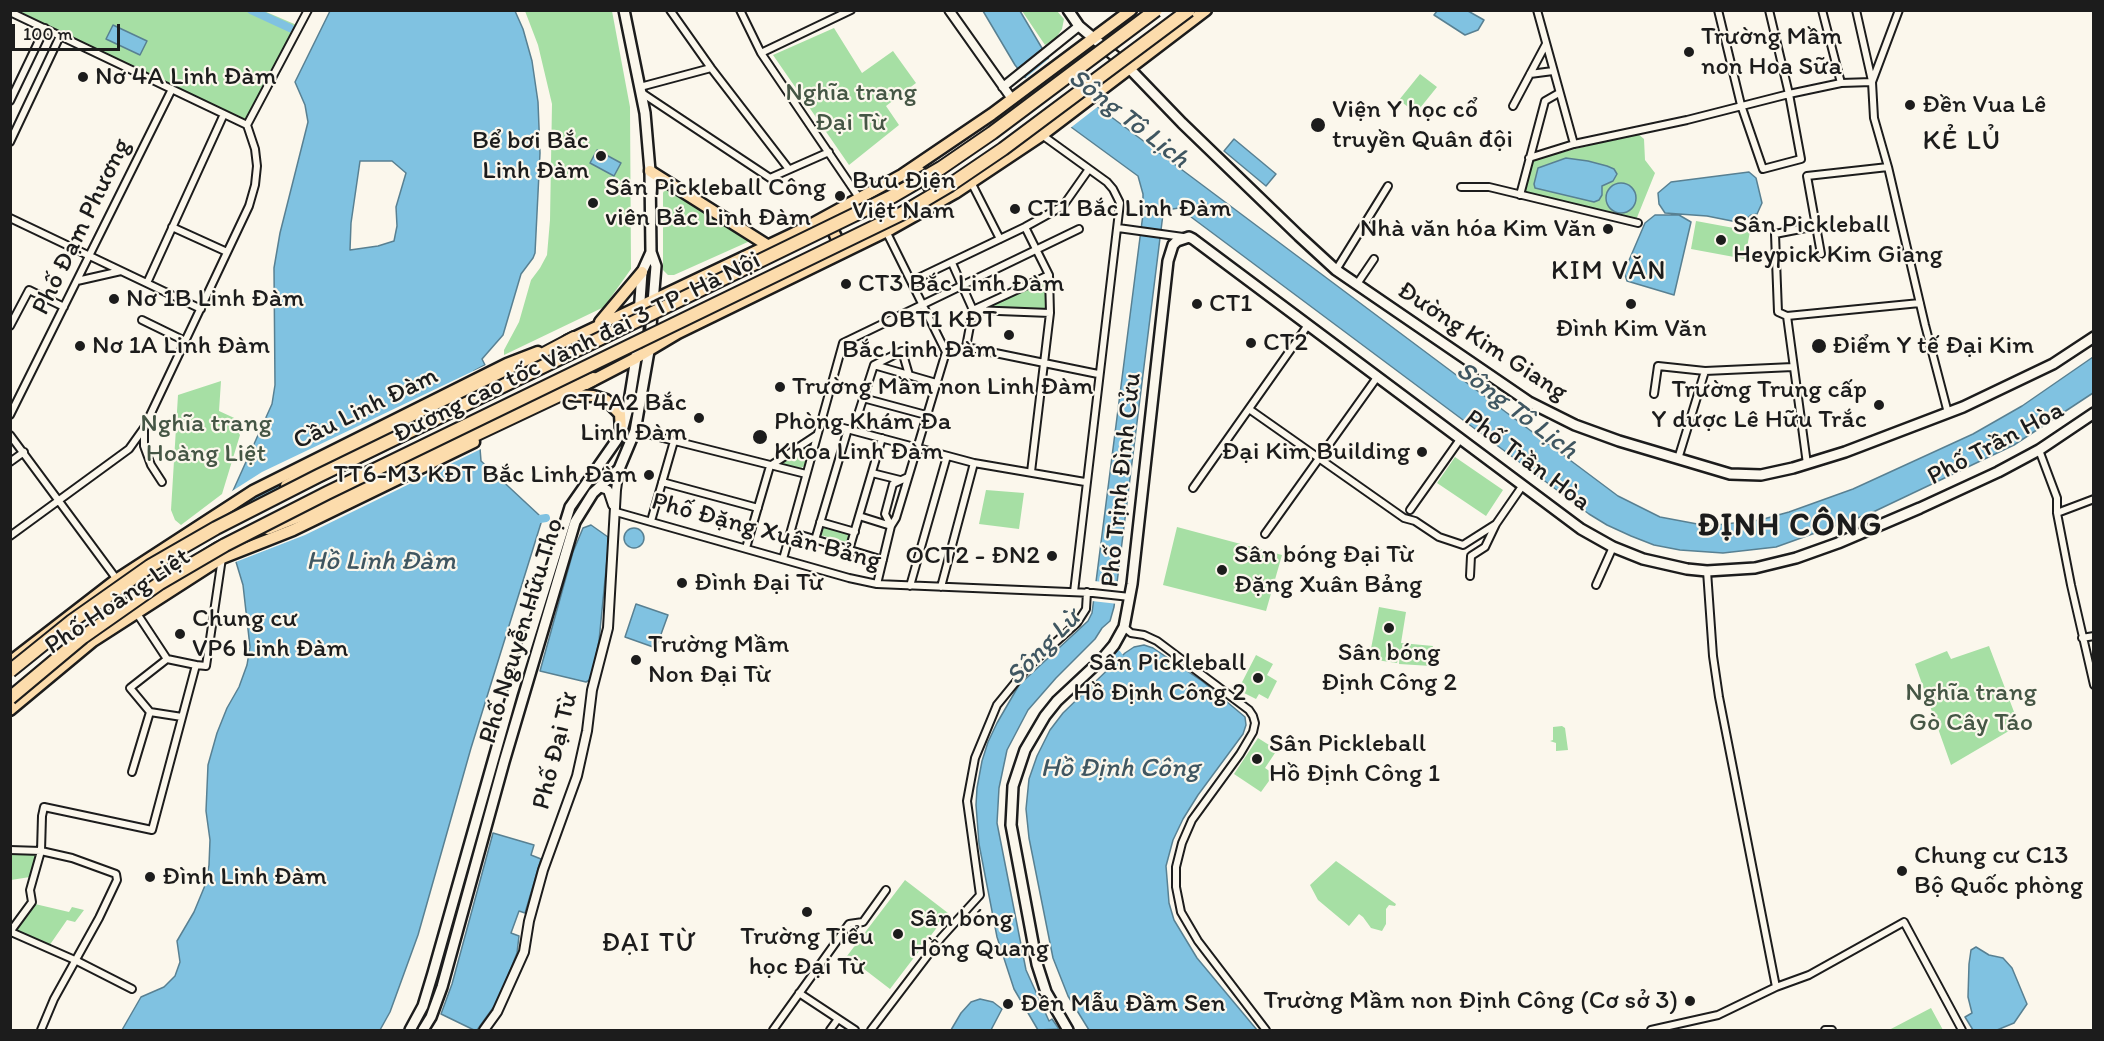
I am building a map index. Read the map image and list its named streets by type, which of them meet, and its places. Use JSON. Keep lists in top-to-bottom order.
{
  "streets": {
    "highway": ["Đường cao tốc Vành đai 3 TP. Hà Nội"],
    "main road": [
      "Đường Kim Giang",
      "Cầu Linh Đàm",
      "Phố Trần Hòa",
      "Phố Trịnh Đình Cửu",
      "Phố Hoàng Liệt",
      "Phố Nguyễn Hữu Thọ"
    ],
    "street": ["Phố Đạm Phương", "Phố Đặng Xuân Bảng", "Phố Đại Từ"]
  },
  "crossings": [
    ["Đường cao tốc Vành đai 3 TP. Hà Nội", "Cầu Linh Đàm"],
    ["Đường cao tốc Vành đai 3 TP. Hà Nội", "Phố Hoàng Liệt"],
    ["Cầu Linh Đàm", "Phố Hoàng Liệt"],
    ["Phố Trần Hòa", "Phố Trịnh Đình Cửu"],
    ["Phố Trịnh Đình Cửu", "Phố Đặng Xuân Bảng"],
    ["Phố Đặng Xuân Bảng", "Phố Đại Từ"],
    ["Phố Nguyễn Hữu Thọ", "Phố Đại Từ"]
  ],
  "districts": [
    "KẺ LỦ",
    "KIM VĂN",
    "ĐỊNH CÔNG",
    "ĐẠI TỪ"
  ],
  "water": [
    "Sông Tô Lịch",
    "Hồ Linh Đàm",
    "Sông Lừ",
    "Hồ Định Công"
  ],
  "parks": ["Nghĩa trang Đại Từ", "Nghĩa trang Hoàng Liệt", "Nghĩa trang Gò Cây Táo"],
  "places": [
    "Trường Mầm non Hoa Sữa",
    "Nơ 4A Linh Đàm",
    "Đền Vua Lê",
    "Viện Y học cổ truyền Quân đội",
    "Bể bơi Bắc Linh Đàm",
    "Bưu Điện Việt Nam",
    "Sân Pickleball Công viên Bắc Linh Đàm",
    "CT1 Bắc Linh Đàm",
    "Nhà văn hóa Kim Văn",
    "Sân Pickleball Heypick Kim Giang",
    "CT3 Bắc Linh Đàm",
    "Nơ 1B Linh Đàm",
    "CT1",
    "Đình Kim Văn",
    "OBT1 KĐT Bắc Linh Đàm",
    "CT2",
    "Nơ 1A Linh Đàm",
    "Điểm Y tế Đại Kim",
    "Trường Mầm non Linh Đàm",
    "Trường Trung cấp Y dược Lê Hữu Trắc",
    "CT4A2 Bắc Linh Đàm",
    "Phòng Khám Đa Khoa Linh Đàm",
    "Đại Kim Building",
    "TT6-M3 KĐT Bắc Linh Đàm",
    "OCT2 - ĐN2",
    "Sân bóng Đại Từ Đặng Xuân Bảng",
    "Đình Đại Từ",
    "Sân bóng Định Công 2",
    "Chung cư VP6 Linh Đàm",
    "Trường Mầm Non Đại Từ",
    "Sân Pickleball Hồ Định Công 2",
    "Sân Pickleball Hồ Định Công 1",
    "Chung cư C13 Bộ Quốc phòng",
    "Đình Linh Đàm",
    "Trường Tiểu học Đại Từ",
    "Sân bóng Hồng Quang",
    "Trường Mầm non Định Công (Cơ sở 3)",
    "Đền Mẫu Đầm Sen"
  ],
  "scale_bar": "100 m"
}
